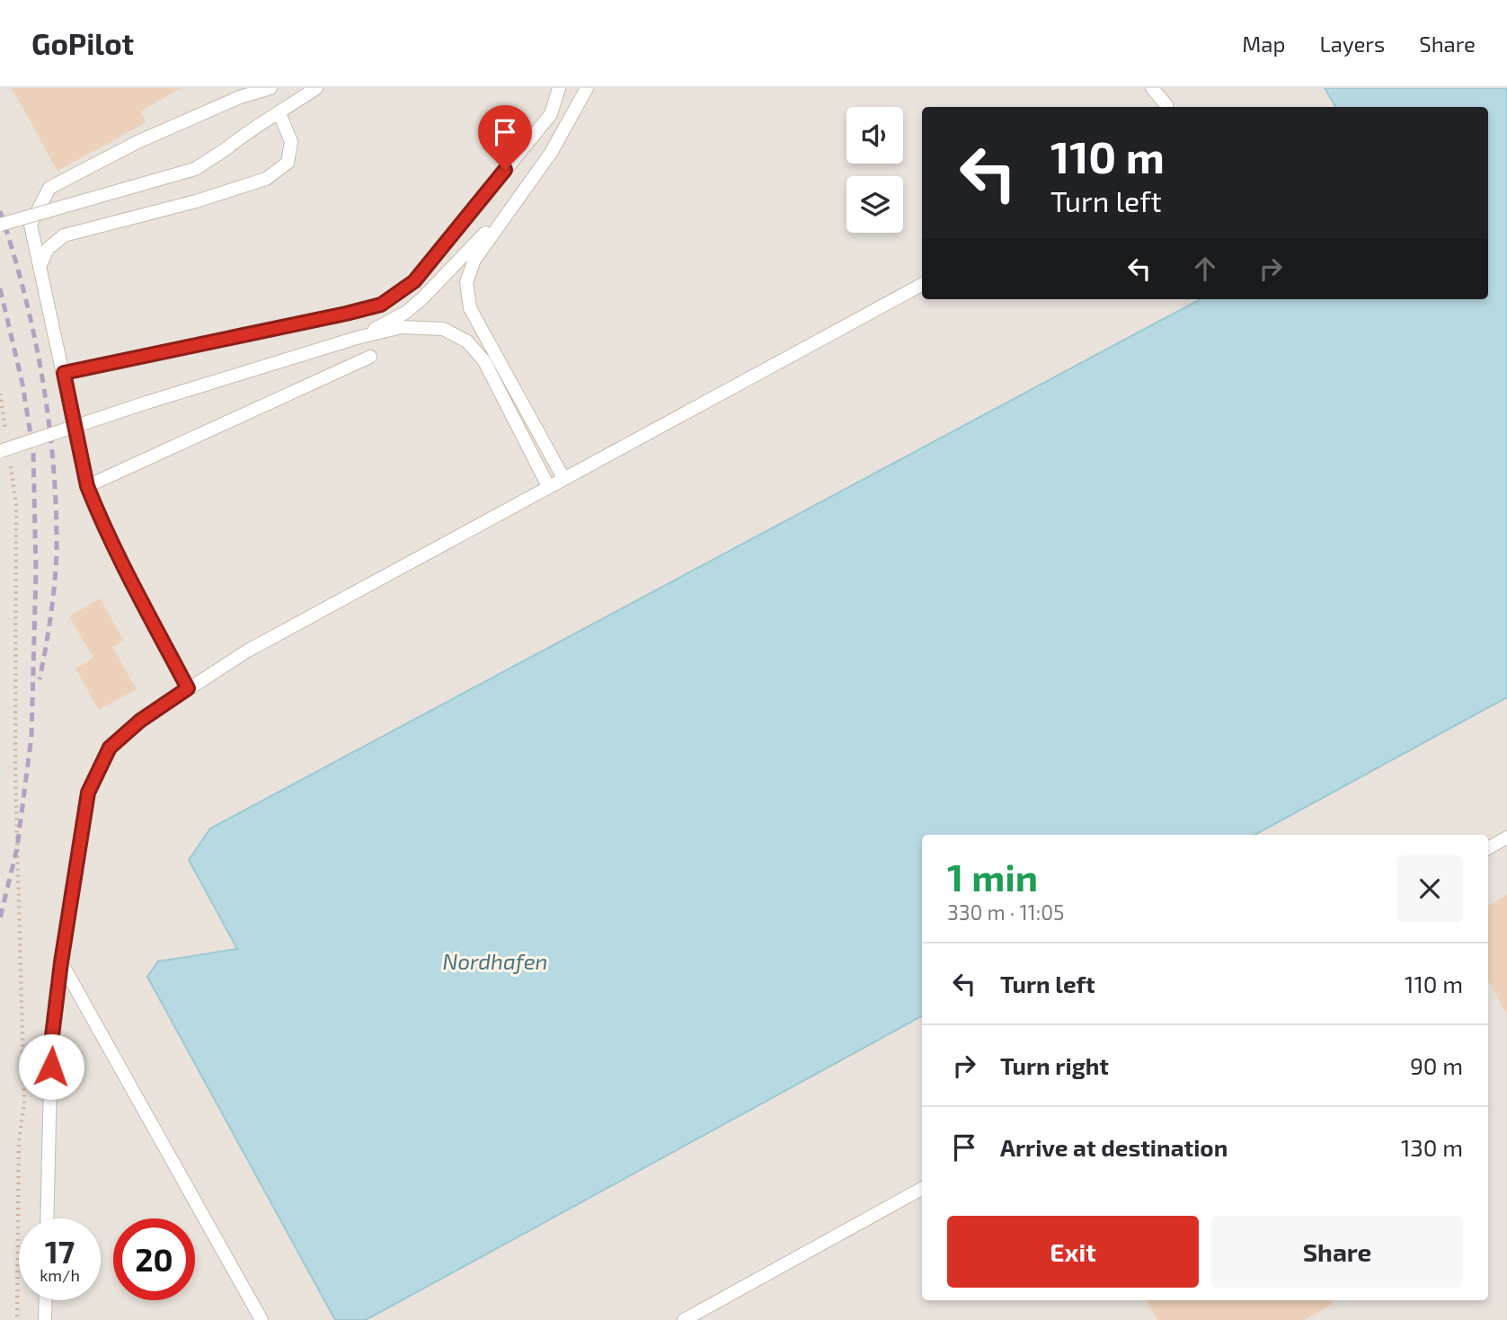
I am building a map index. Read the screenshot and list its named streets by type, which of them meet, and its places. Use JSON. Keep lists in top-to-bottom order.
{
  "water": ["Nordhafen"],
  "page": {
    "header": "GoPilot",
    "nav": ["Map", "Layers", "Share"],
    "turn": ["110 m", "Turn left"],
    "heading": ["1 min", "330 m · 11:05"],
    "list": [
      {
        "name": "Turn left",
        "value": "110 m"
      },
      {
        "name": "Turn right",
        "value": "90 m"
      },
      {
        "name": "Arrive at destination",
        "value": "130 m"
      }
    ],
    "buttons": ["Exit", "Share"],
    "speed": "17 km/h",
    "limit": "20"
  }
}
